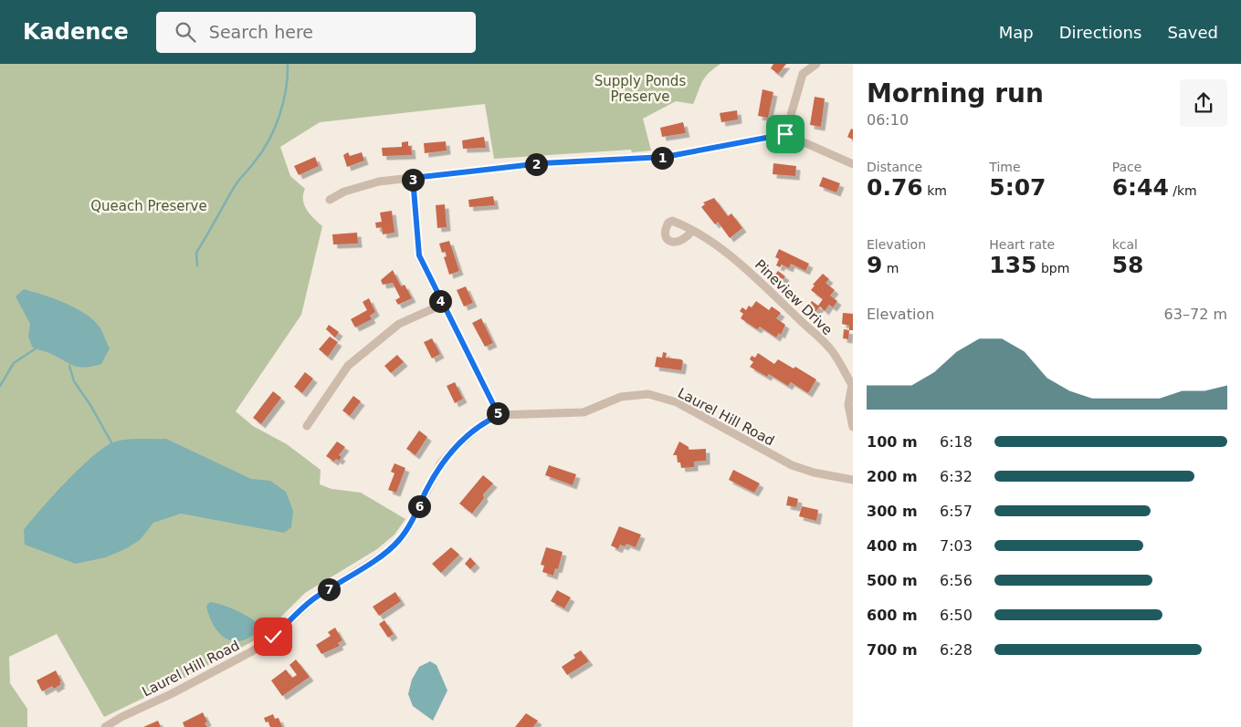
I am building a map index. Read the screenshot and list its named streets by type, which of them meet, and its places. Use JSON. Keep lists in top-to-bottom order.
{
  "streets": {
    "street": ["Pineview Drive", "Laurel Hill Road"]
  },
  "parks": ["Supply Ponds Preserve", "Queach Preserve"],
  "page": {
    "header": "Kadence",
    "search": "Search here",
    "nav": ["Map", "Directions", "Saved"],
    "heading": ["Morning run", "06:10"],
    "stats": [
      ["Distance", "0.76 km"],
      ["Time", "5:07"],
      ["Pace", "6:44 /km"],
      ["Elevation", "9 m"],
      ["Heart rate", "135 bpm"],
      ["kcal", "58"]
    ],
    "pins": [
      "1",
      "2",
      "3",
      "4",
      "5",
      "6",
      "7"
    ],
    "chart": ["Elevation", "63–72 m"],
    "list": [
      {
        "name": "100 m",
        "note": "6:18"
      },
      {
        "name": "200 m",
        "note": "6:32"
      },
      {
        "name": "300 m",
        "note": "6:57"
      },
      {
        "name": "400 m",
        "note": "7:03"
      },
      {
        "name": "500 m",
        "note": "6:56"
      },
      {
        "name": "600 m",
        "note": "6:50"
      },
      {
        "name": "700 m",
        "note": "6:28"
      }
    ]
  }
}
